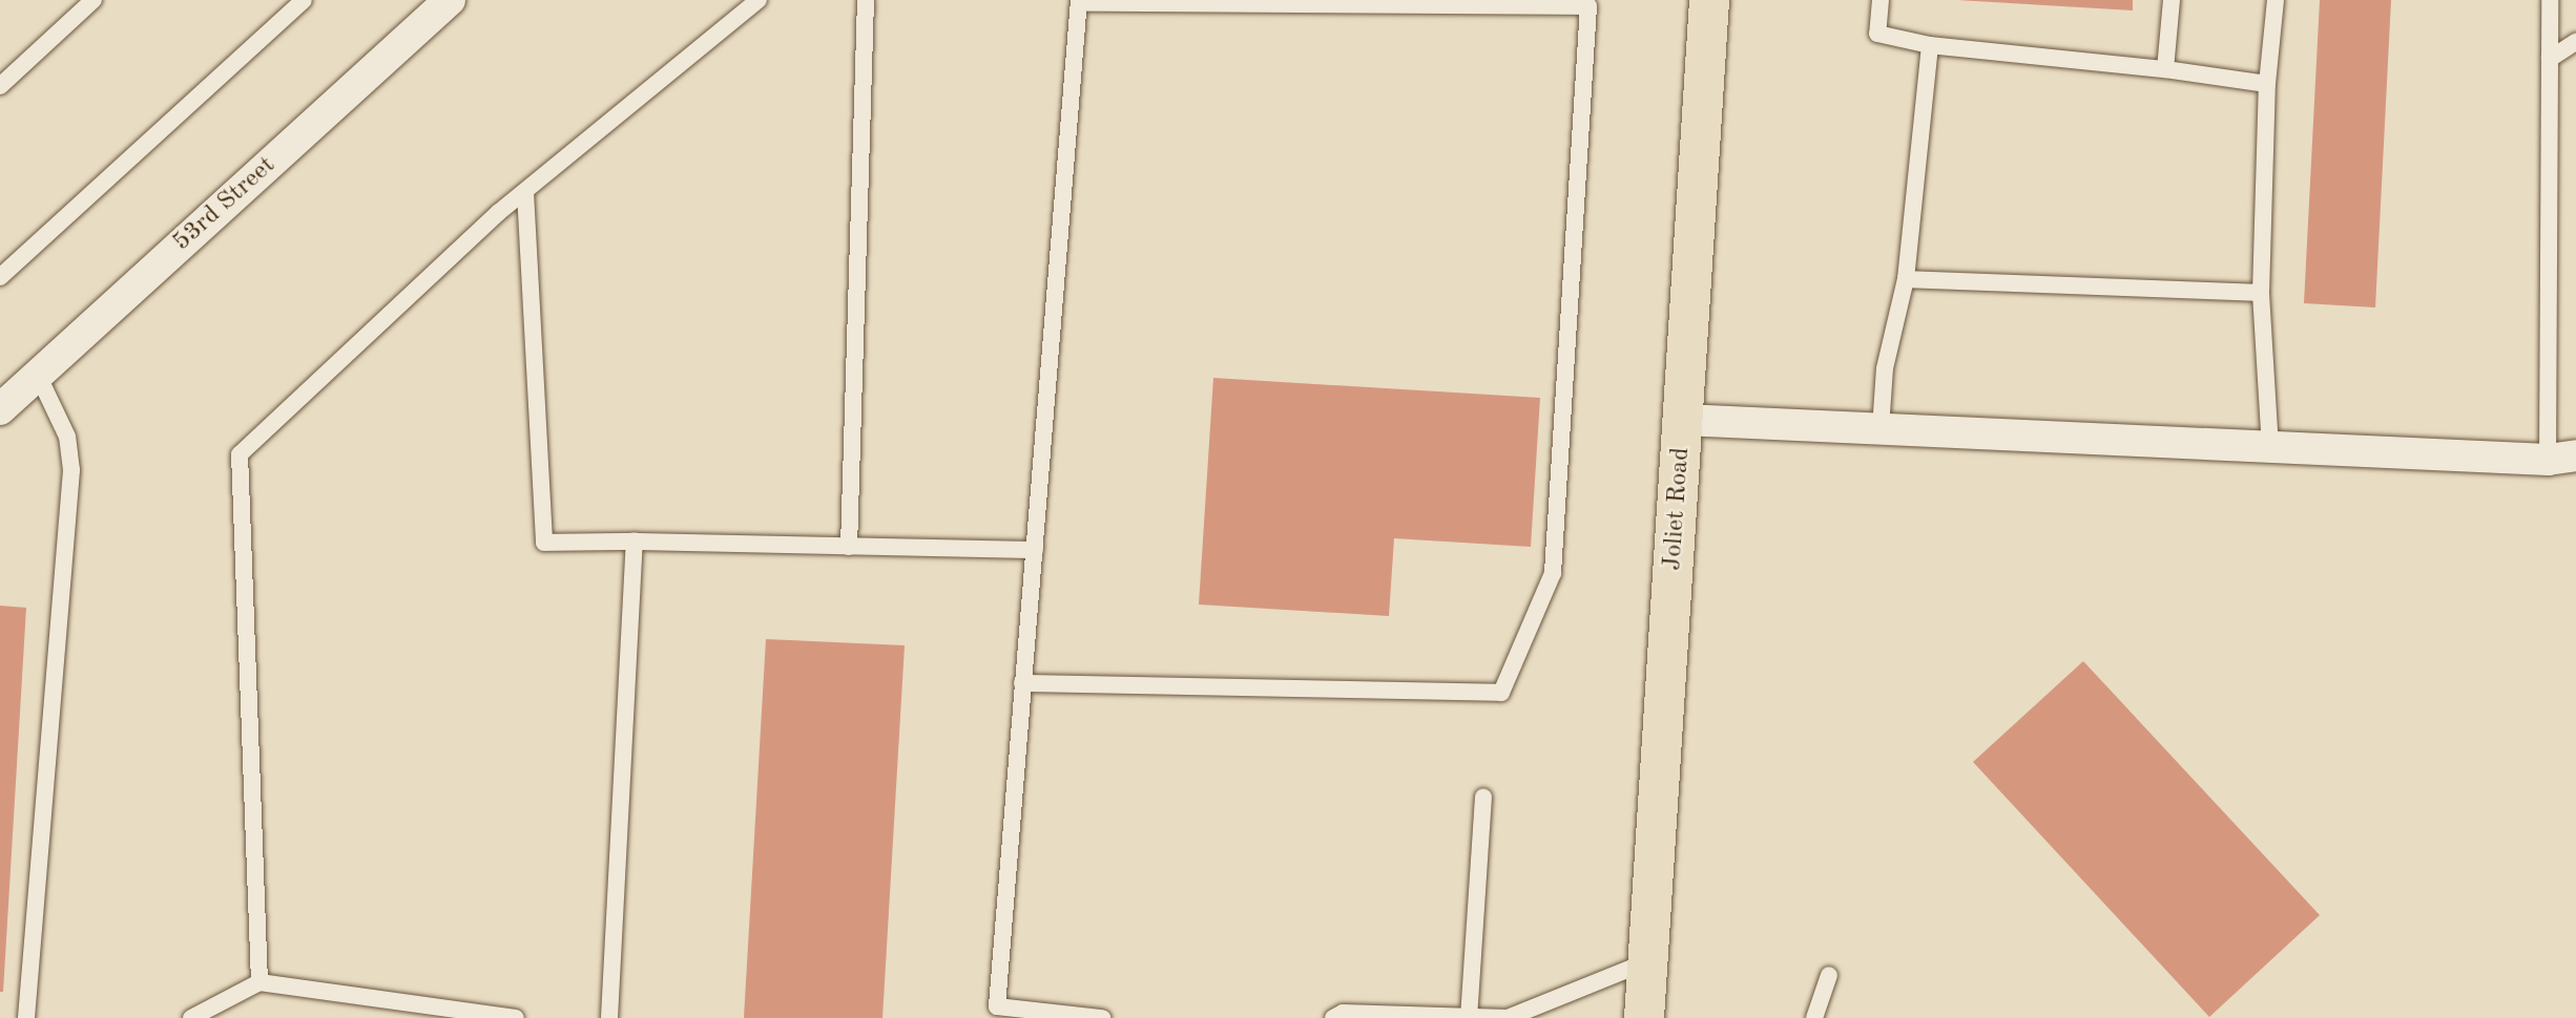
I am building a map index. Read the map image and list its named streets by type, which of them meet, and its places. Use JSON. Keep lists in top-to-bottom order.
{
  "streets": {
    "main road": ["Joliet Road"],
    "street": ["53rd Street"]
  }
}
